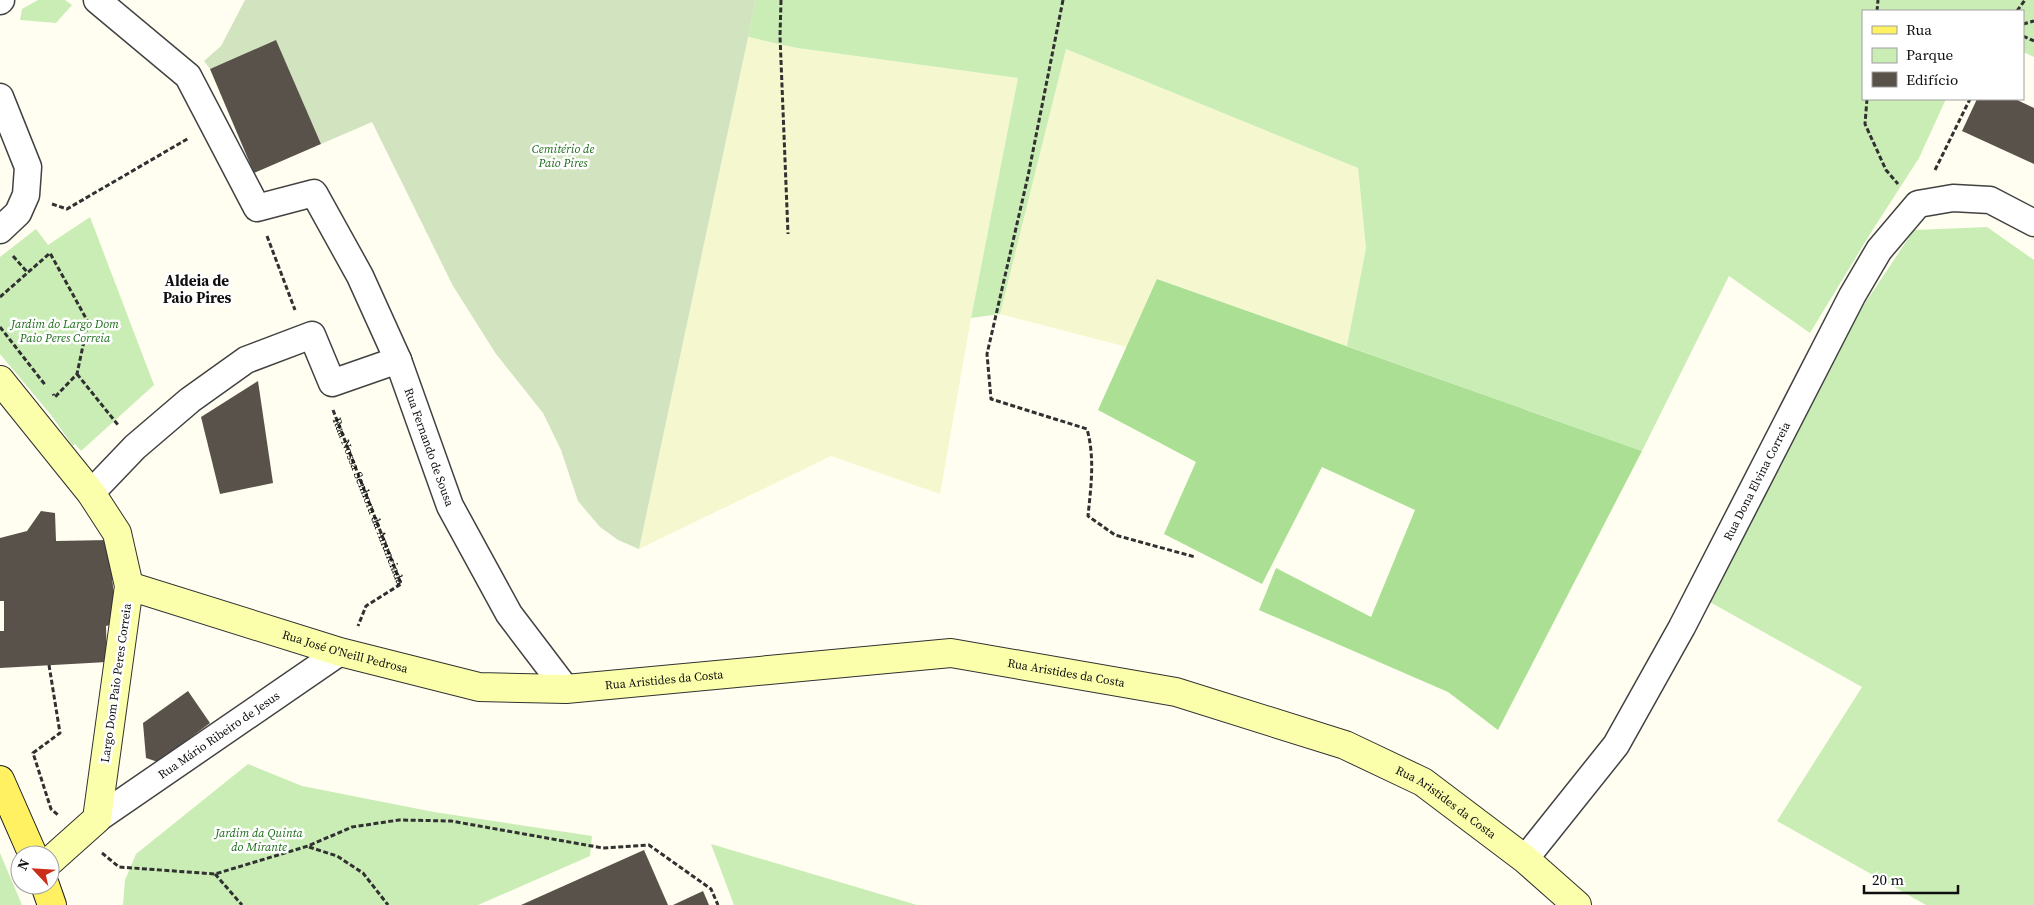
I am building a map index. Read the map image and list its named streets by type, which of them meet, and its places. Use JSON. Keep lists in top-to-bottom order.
{
  "streets": {
    "street": [
      "Rua Fernando de Sousa",
      "Rua Dona Elvina Correia",
      "Rua José O'Neill Pedrosa",
      "Rua Aristides da Costa",
      "Largo Dom Paio Peres Correia",
      "Rua Mário Ribeiro de Jesus"
    ],
    "path": ["Rua Nossa Senhora da Anunciada"]
  },
  "crossings": [
    ["Rua Fernando de Sousa", "Rua José O'Neill Pedrosa"],
    ["Rua Fernando de Sousa", "Rua Aristides da Costa"],
    ["Rua Dona Elvina Correia", "Rua Aristides da Costa"],
    ["Rua Nossa Senhora da Anunciada", "Rua José O'Neill Pedrosa"],
    ["Rua José O'Neill Pedrosa", "Rua Aristides da Costa"],
    ["Rua José O'Neill Pedrosa", "Largo Dom Paio Peres Correia"],
    ["Rua José O'Neill Pedrosa", "Rua Mário Ribeiro de Jesus"],
    ["Largo Dom Paio Peres Correia", "Rua Mário Ribeiro de Jesus"]
  ],
  "districts": ["Aldeia de Paio Pires"],
  "parks": ["Cemitério de Paio Pires", "Jardim do Largo Dom Paio Peres Correia", "Jardim da Quinta do Mirante"],
  "legend": ["Rua", "Parque", "Edifício"],
  "scale_bar": "20 m",
  "north": "top left"
}
